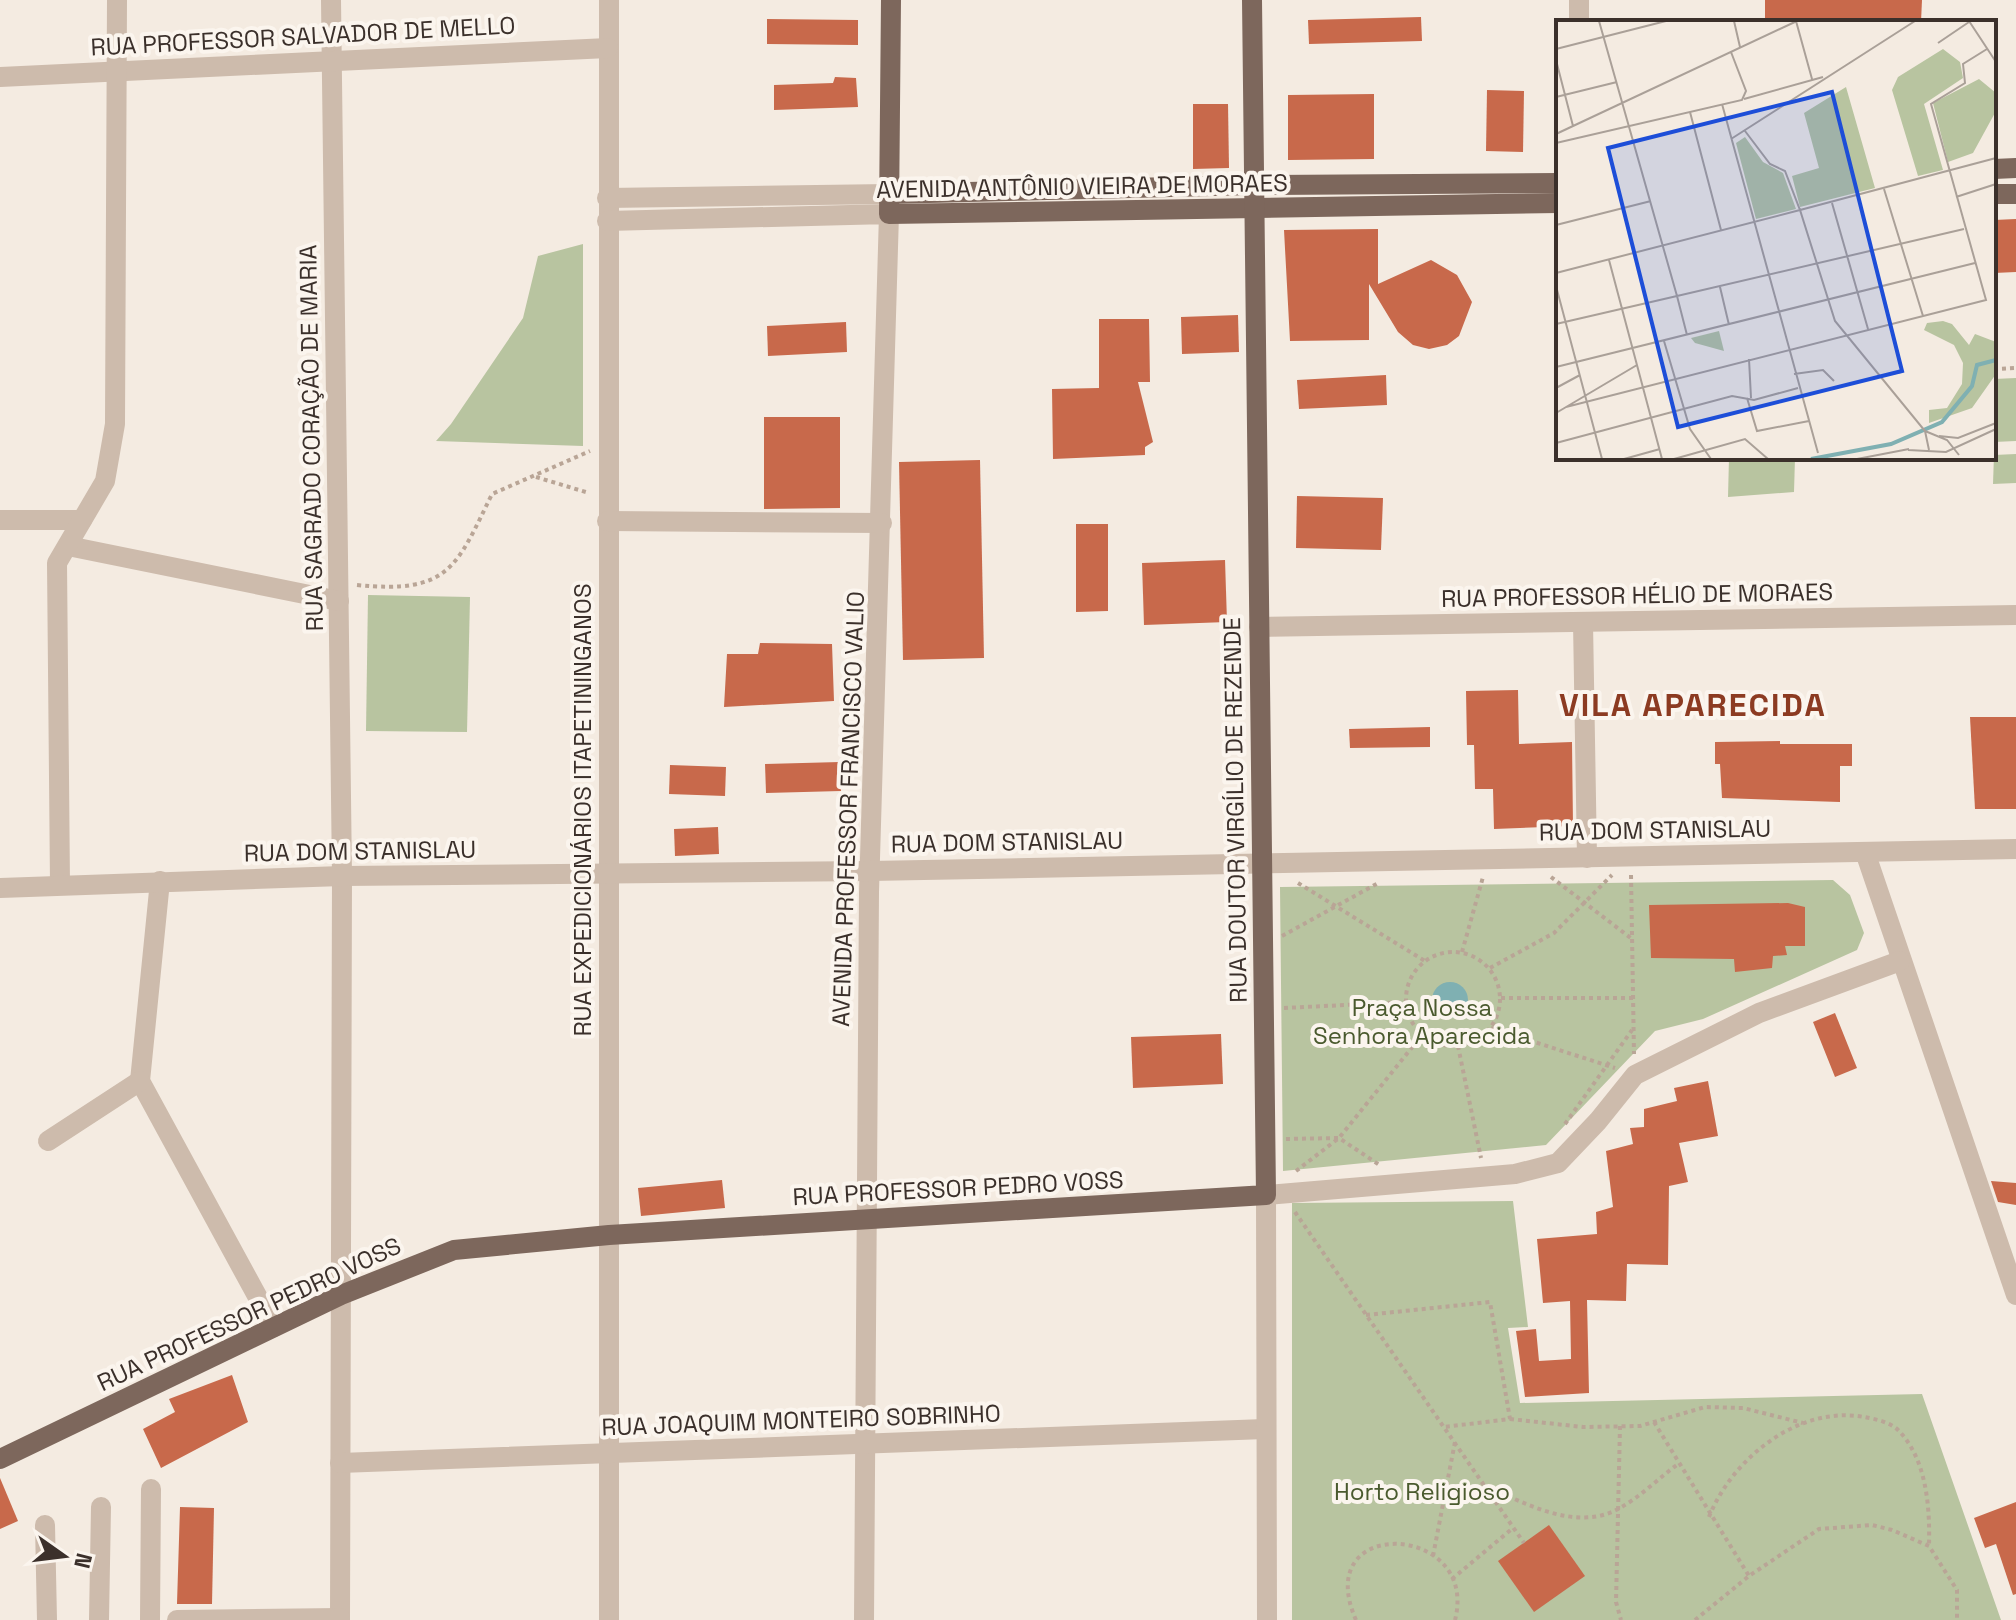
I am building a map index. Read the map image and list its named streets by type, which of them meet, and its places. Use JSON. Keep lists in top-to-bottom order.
{
  "streets": {
    "main road": [
      "AVENIDA ANTÔNIO VIEIRA DE MORAES",
      "AVENIDA PROFESSOR FRANCISCO VALIO",
      "RUA DOUTOR VIRGÍLIO DE REZENDE",
      "RUA PROFESSOR PEDRO VOSS"
    ],
    "street": [
      "RUA PROFESSOR SALVADOR DE MELLO",
      "RUA SAGRADO CORAÇÃO DE MARIA",
      "RUA PROFESSOR HÉLIO DE MORAES",
      "RUA EXPEDICIONÁRIOS ITAPETININGANOS",
      "RUA DOM STANISLAU",
      "RUA JOAQUIM MONTEIRO SOBRINHO"
    ]
  },
  "crossings": [
    ["RUA PROFESSOR SALVADOR DE MELLO", "RUA SAGRADO CORAÇÃO DE MARIA"],
    ["RUA PROFESSOR SALVADOR DE MELLO", "RUA EXPEDICIONÁRIOS ITAPETININGANOS"],
    ["AVENIDA ANTÔNIO VIEIRA DE MORAES", "AVENIDA PROFESSOR FRANCISCO VALIO"],
    ["AVENIDA ANTÔNIO VIEIRA DE MORAES", "RUA EXPEDICIONÁRIOS ITAPETININGANOS"],
    ["AVENIDA ANTÔNIO VIEIRA DE MORAES", "RUA DOUTOR VIRGÍLIO DE REZENDE"],
    ["RUA SAGRADO CORAÇÃO DE MARIA", "RUA DOM STANISLAU"],
    ["RUA SAGRADO CORAÇÃO DE MARIA", "RUA PROFESSOR PEDRO VOSS"],
    ["RUA SAGRADO CORAÇÃO DE MARIA", "RUA JOAQUIM MONTEIRO SOBRINHO"],
    ["RUA PROFESSOR HÉLIO DE MORAES", "RUA DOUTOR VIRGÍLIO DE REZENDE"],
    ["AVENIDA PROFESSOR FRANCISCO VALIO", "RUA DOM STANISLAU"],
    ["AVENIDA PROFESSOR FRANCISCO VALIO", "RUA PROFESSOR PEDRO VOSS"],
    ["AVENIDA PROFESSOR FRANCISCO VALIO", "RUA JOAQUIM MONTEIRO SOBRINHO"],
    ["RUA EXPEDICIONÁRIOS ITAPETININGANOS", "RUA DOM STANISLAU"],
    ["RUA EXPEDICIONÁRIOS ITAPETININGANOS", "RUA PROFESSOR PEDRO VOSS"],
    ["RUA EXPEDICIONÁRIOS ITAPETININGANOS", "RUA JOAQUIM MONTEIRO SOBRINHO"],
    ["RUA DOUTOR VIRGÍLIO DE REZENDE", "RUA DOM STANISLAU"],
    ["RUA DOUTOR VIRGÍLIO DE REZENDE", "RUA PROFESSOR PEDRO VOSS"],
    ["RUA DOUTOR VIRGÍLIO DE REZENDE", "RUA JOAQUIM MONTEIRO SOBRINHO"]
  ],
  "districts": ["VILA APARECIDA"],
  "parks": ["Praça Nossa Senhora Aparecida", "Horto Religioso"],
  "north": "right"
}
